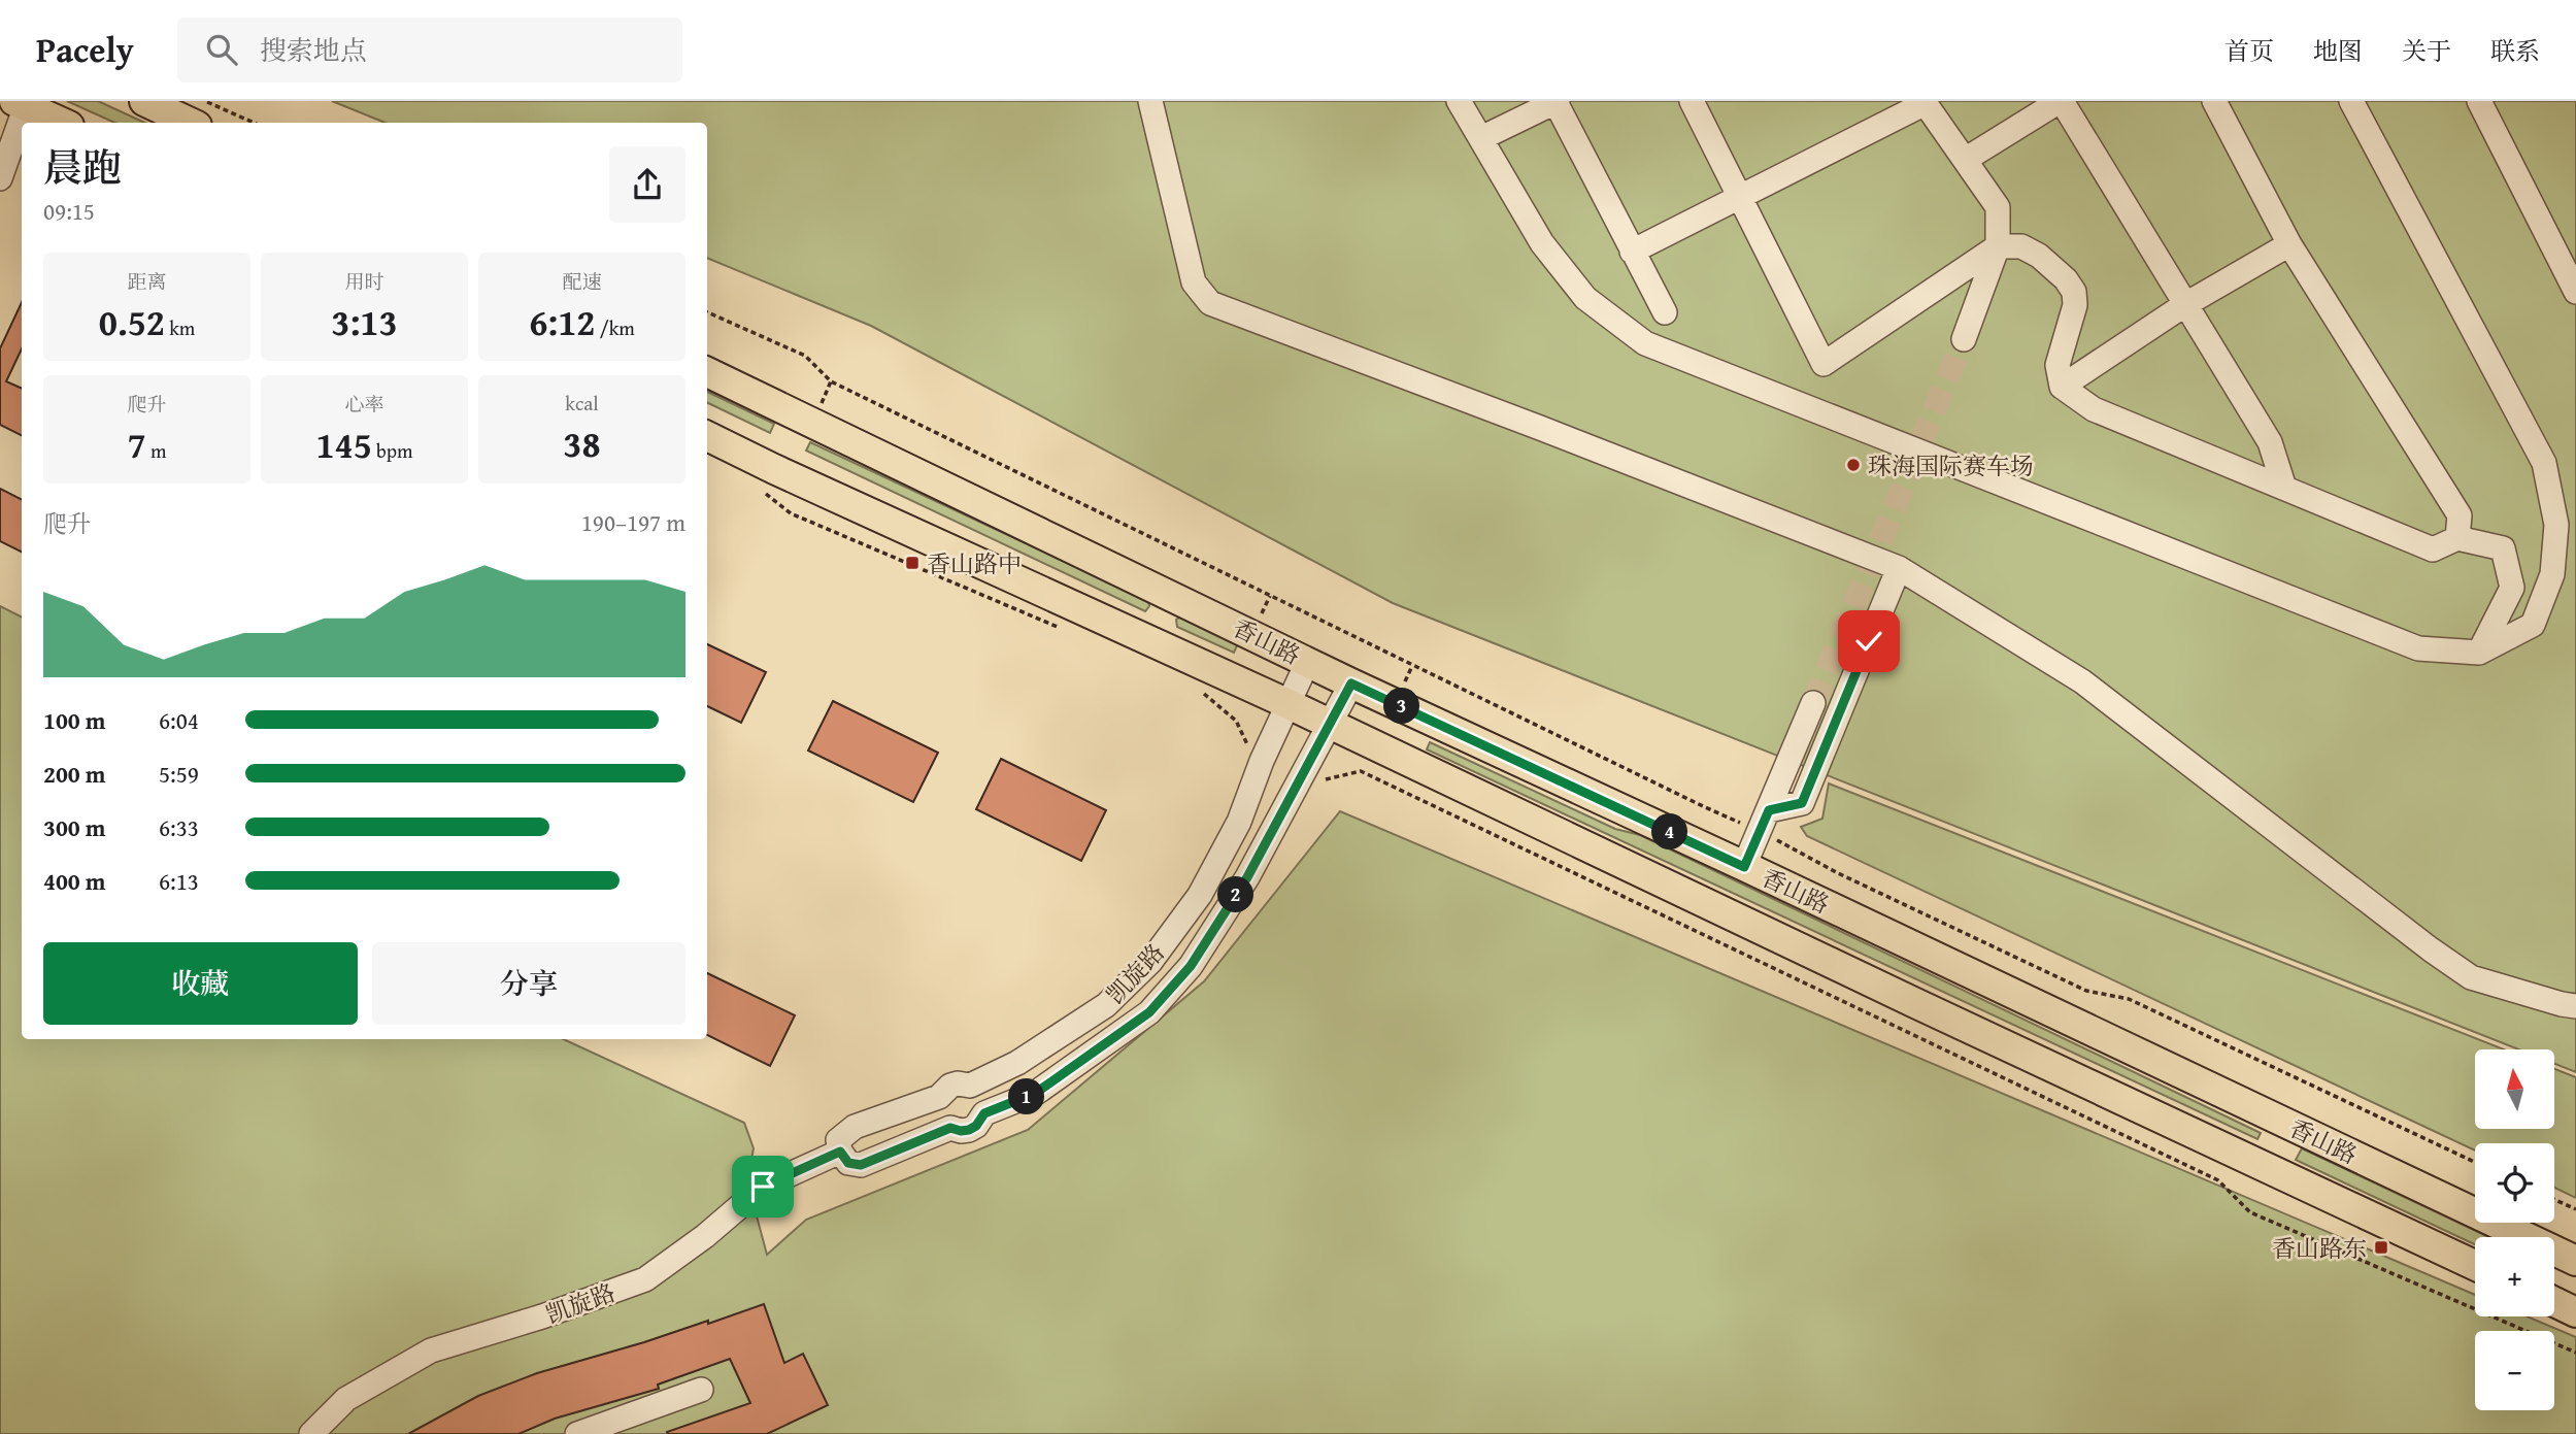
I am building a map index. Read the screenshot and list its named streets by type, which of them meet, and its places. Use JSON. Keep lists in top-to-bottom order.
{
  "streets": {
    "main road": ["香山路"],
    "street": ["凯旋路"]
  },
  "crossings": [
    ["香山路", "凯旋路"]
  ],
  "places": {
    "other": ["珠海国际赛车场"],
    "transit": ["香山路中", "香山路东"]
  },
  "north": "top",
  "page": {
    "header": "Pacely",
    "search": "搜索地点",
    "nav": [
      "首页",
      "地图",
      "关于",
      "联系"
    ],
    "heading": ["晨跑", "09:15"],
    "stats": [
      ["距离", "0.52 km"],
      ["用时", "3:13"],
      ["配速", "6:12 /km"],
      ["爬升", "7 m"],
      ["心率", "145 bpm"],
      ["kcal", "38"]
    ],
    "chart": ["爬升", "190–197 m"],
    "pins": [
      "3",
      "4",
      "2",
      "1"
    ],
    "list": [
      {
        "name": "100 m",
        "note": "6:04"
      },
      {
        "name": "200 m",
        "note": "5:59"
      },
      {
        "name": "300 m",
        "note": "6:33"
      },
      {
        "name": "400 m",
        "note": "6:13"
      }
    ],
    "buttons": ["收藏", "分享"],
    "map_buttons": ["+", "−"]
  }
}
